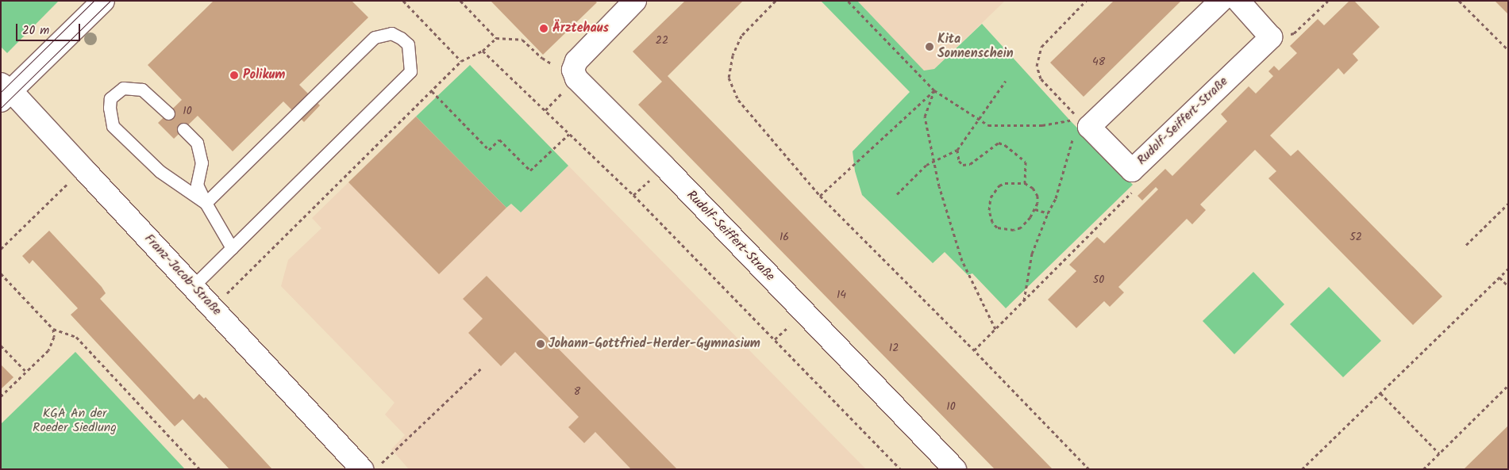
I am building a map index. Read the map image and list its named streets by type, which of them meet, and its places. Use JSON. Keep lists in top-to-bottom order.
{
  "streets": {
    "street": ["Rudolf-Seiffert-Straße", "Franz-Jacob-Straße"]
  },
  "parks": ["KGA An der Roeder Siedlung"],
  "places": [
    "Ärztehaus",
    "Kita Sonnenschein",
    "Polikum",
    "Johann-Gottfried-Herder-Gymnasium"
  ],
  "house_numbers": [
    "22",
    "48",
    "10",
    "16",
    "52",
    "50",
    "14",
    "12",
    "8",
    "10"
  ],
  "scale_bar": "20 m"
}
